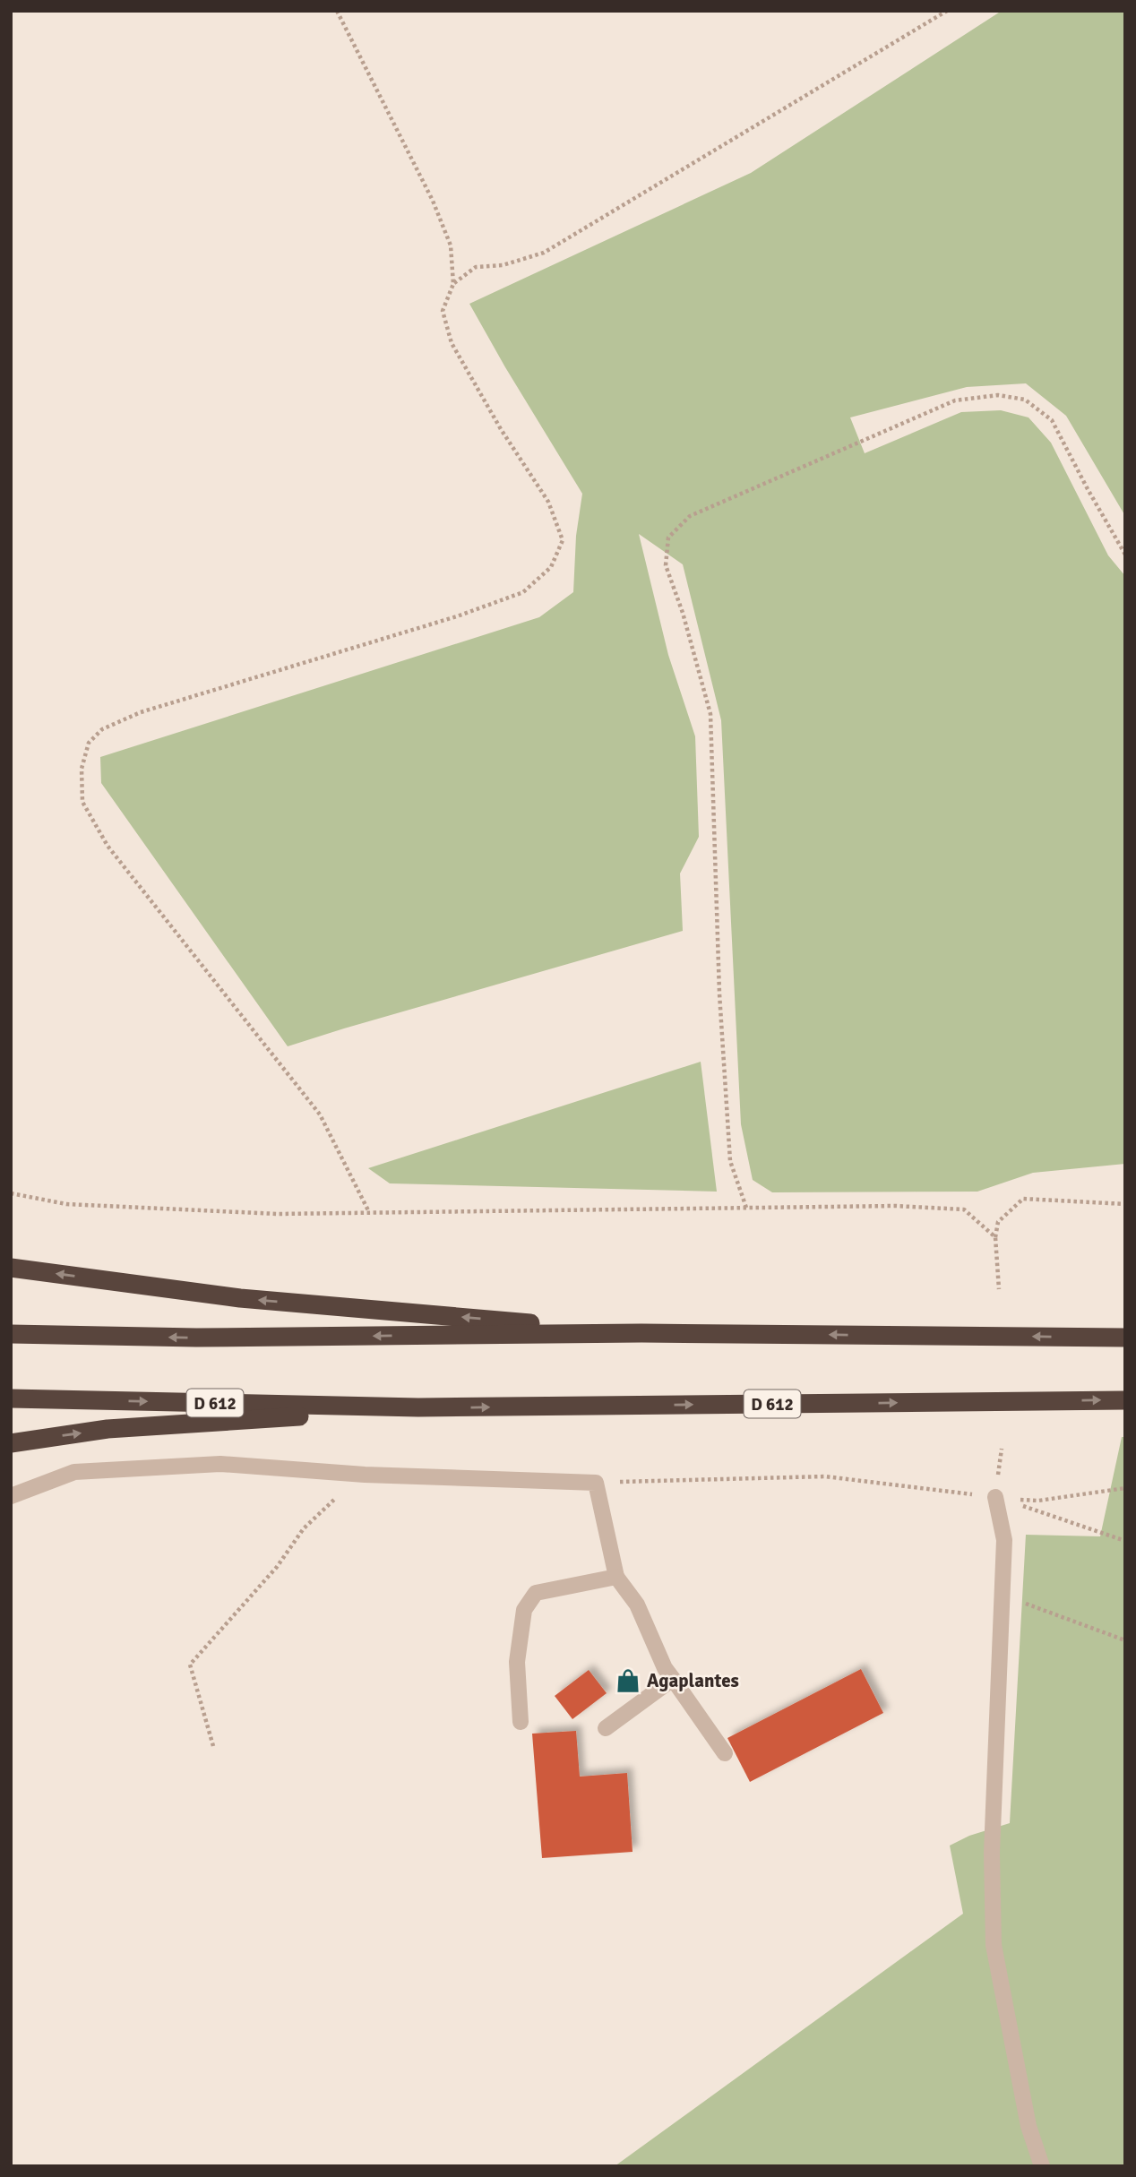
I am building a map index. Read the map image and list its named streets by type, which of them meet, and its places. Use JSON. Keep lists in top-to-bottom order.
{
  "streets": {
    "highway": ["D 612"]
  },
  "places": {
    "shop": ["Agaplantes"]
  }
}
